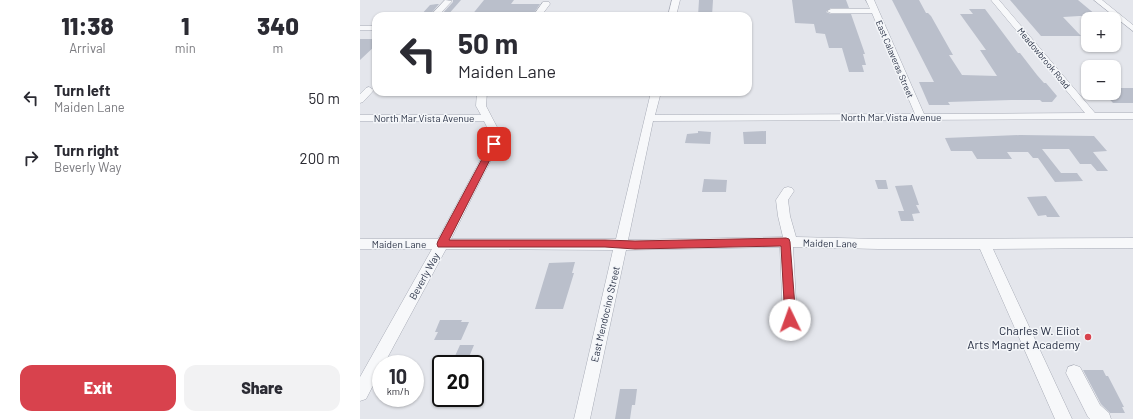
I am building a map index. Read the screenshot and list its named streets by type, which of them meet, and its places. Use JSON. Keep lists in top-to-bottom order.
{
  "streets": {
    "street": [
      "Meadowbrook Road",
      "East Calaveras Street",
      "North Mar Vista Avenue",
      "Maiden Lane",
      "Beverly Way",
      "East Mendocino Street"
    ]
  },
  "crossings": [
    ["Meadowbrook Road", "North Mar Vista Avenue"],
    ["East Calaveras Street", "North Mar Vista Avenue"],
    ["North Mar Vista Avenue", "Beverly Way"],
    ["North Mar Vista Avenue", "East Mendocino Street"],
    ["Maiden Lane", "Beverly Way"],
    ["Maiden Lane", "East Mendocino Street"]
  ],
  "places": ["Charles W. Eliot Arts Magnet Academy"],
  "page": {
    "eta": [
      "11:38",
      "Arrival",
      "1",
      "min",
      "340",
      "m"
    ],
    "map_buttons": ["+", "−"],
    "turn": ["50 m", "Maiden Lane"],
    "list": [
      {
        "name": "Turn left",
        "note": "Maiden Lane",
        "value": "50 m"
      },
      {
        "name": "Turn right",
        "note": "Beverly Way",
        "value": "200 m"
      }
    ],
    "speed": "10 km/h",
    "limit": "20",
    "buttons": ["Exit", "Share"]
  }
}
